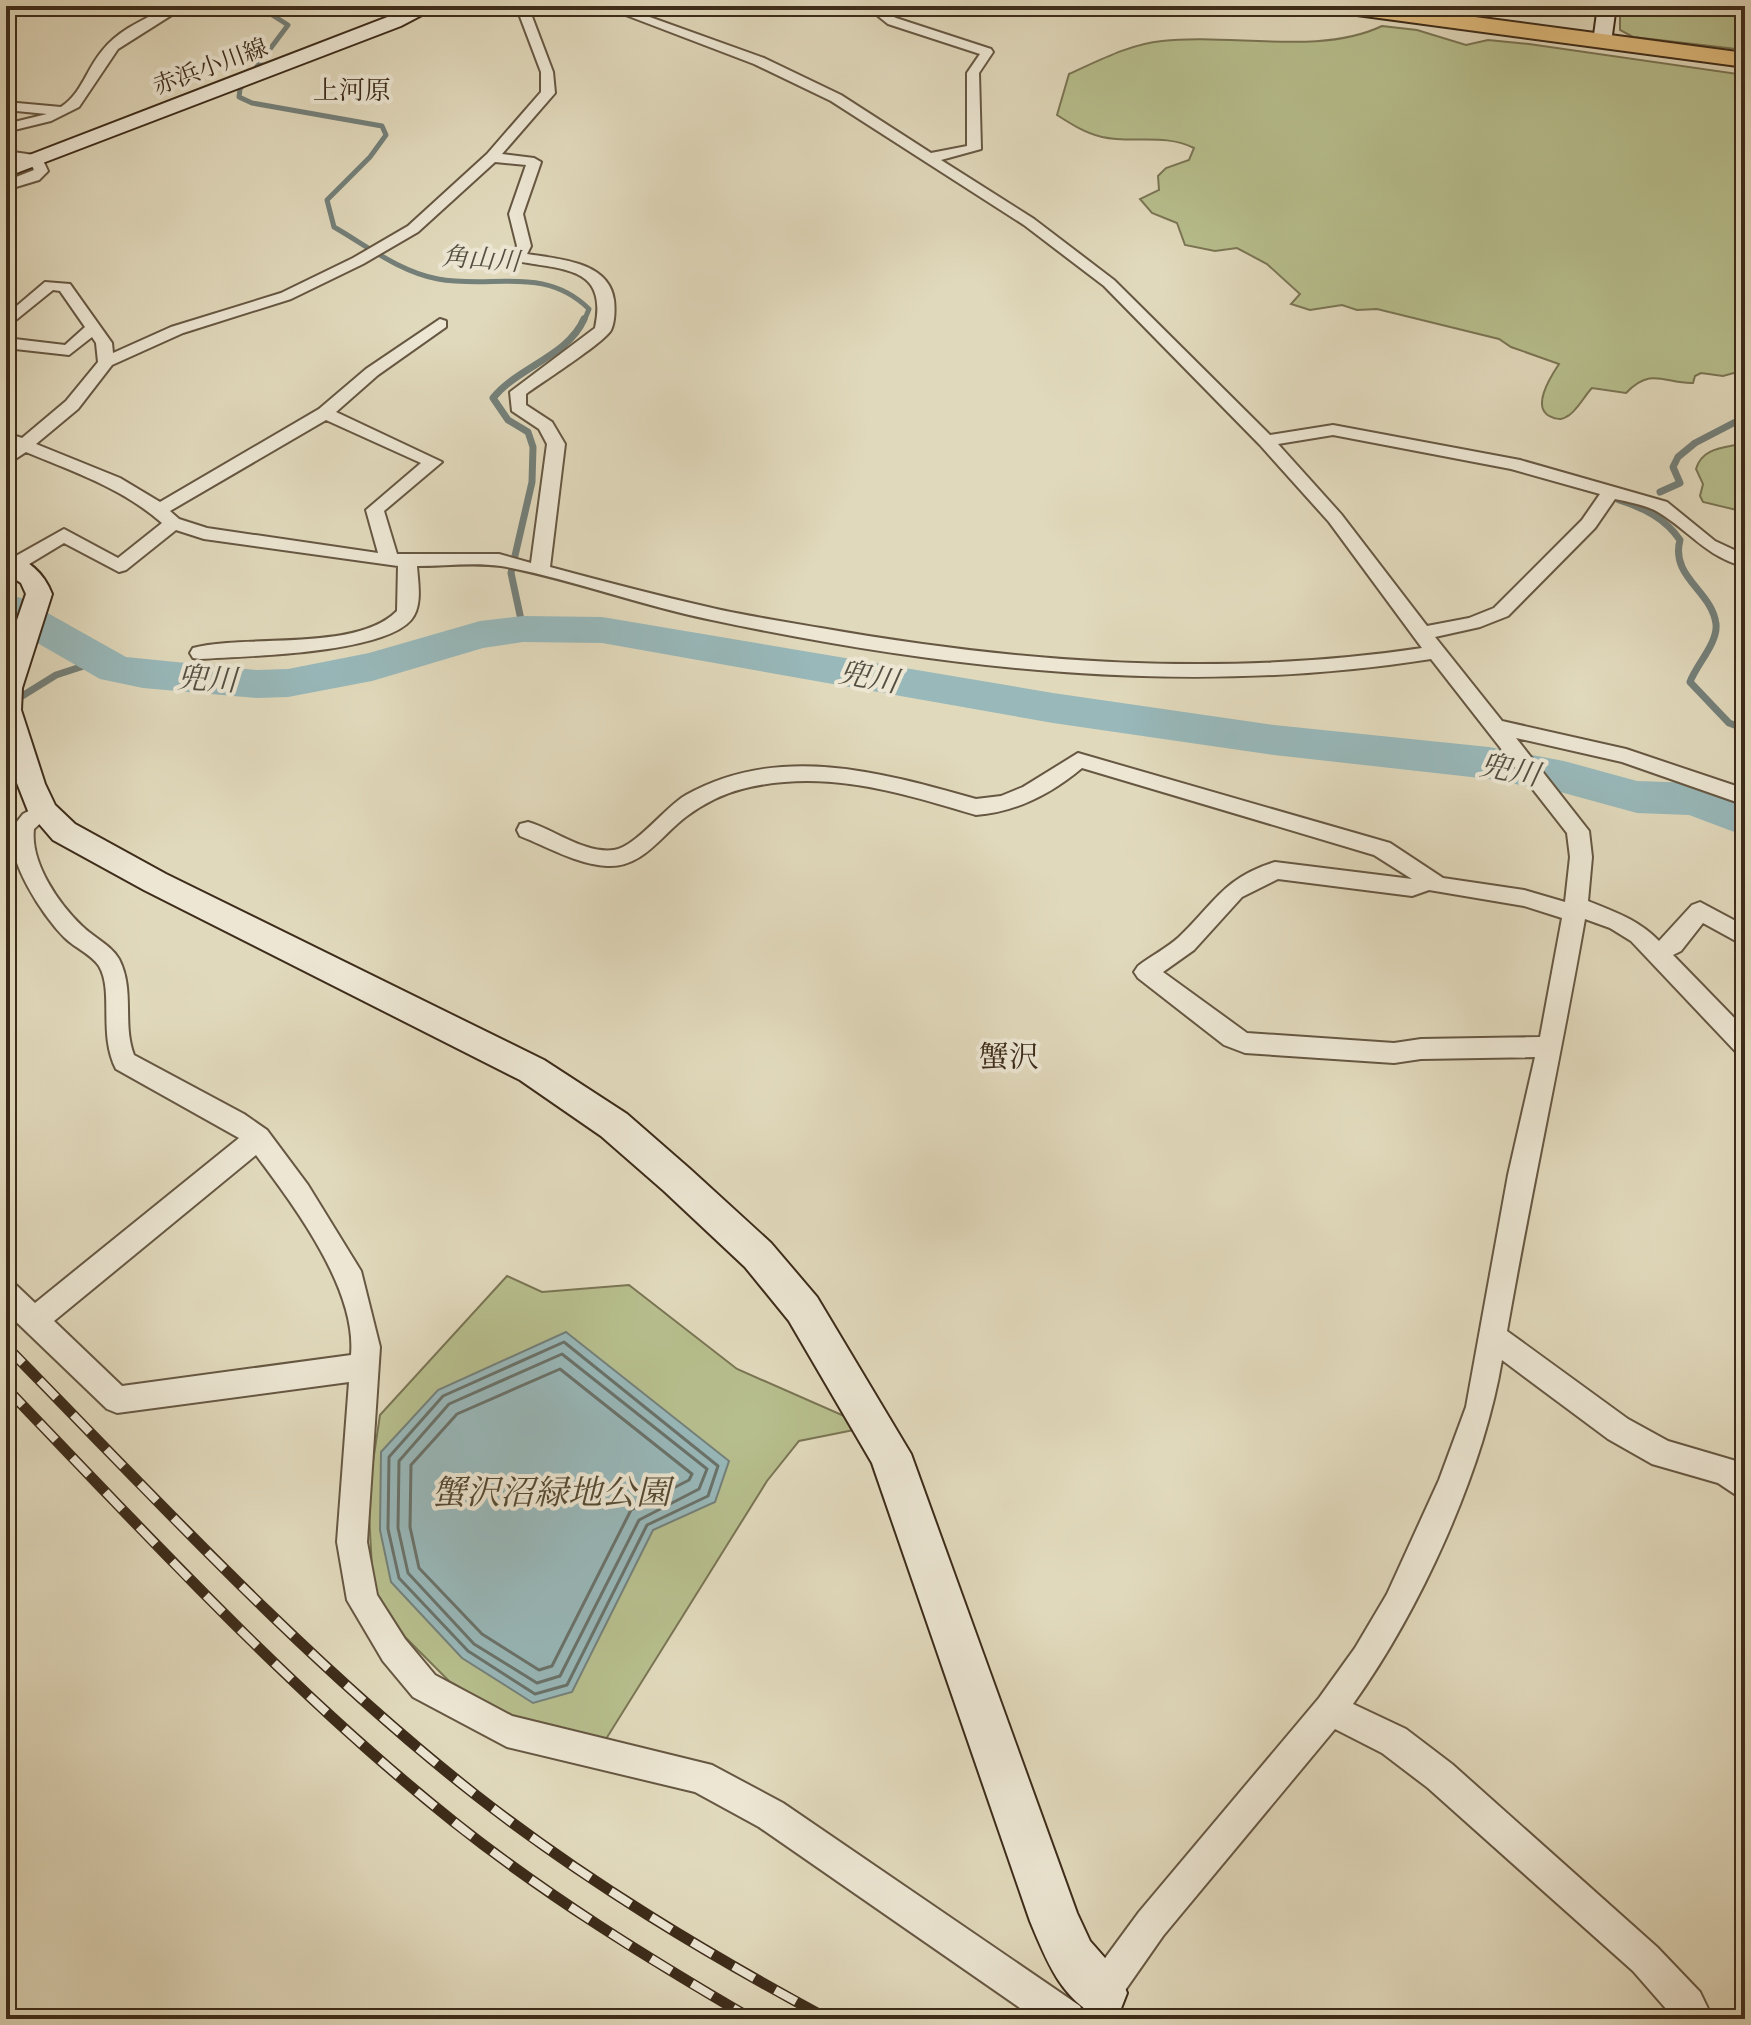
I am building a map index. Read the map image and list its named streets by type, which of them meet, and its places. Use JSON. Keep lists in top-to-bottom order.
{
  "streets": {
    "street": ["赤浜小川線"]
  },
  "districts": ["上河原", "蟹沢"],
  "water": ["角山川", "兜川"],
  "parks": ["蟹沢沼緑地公園"]
}
